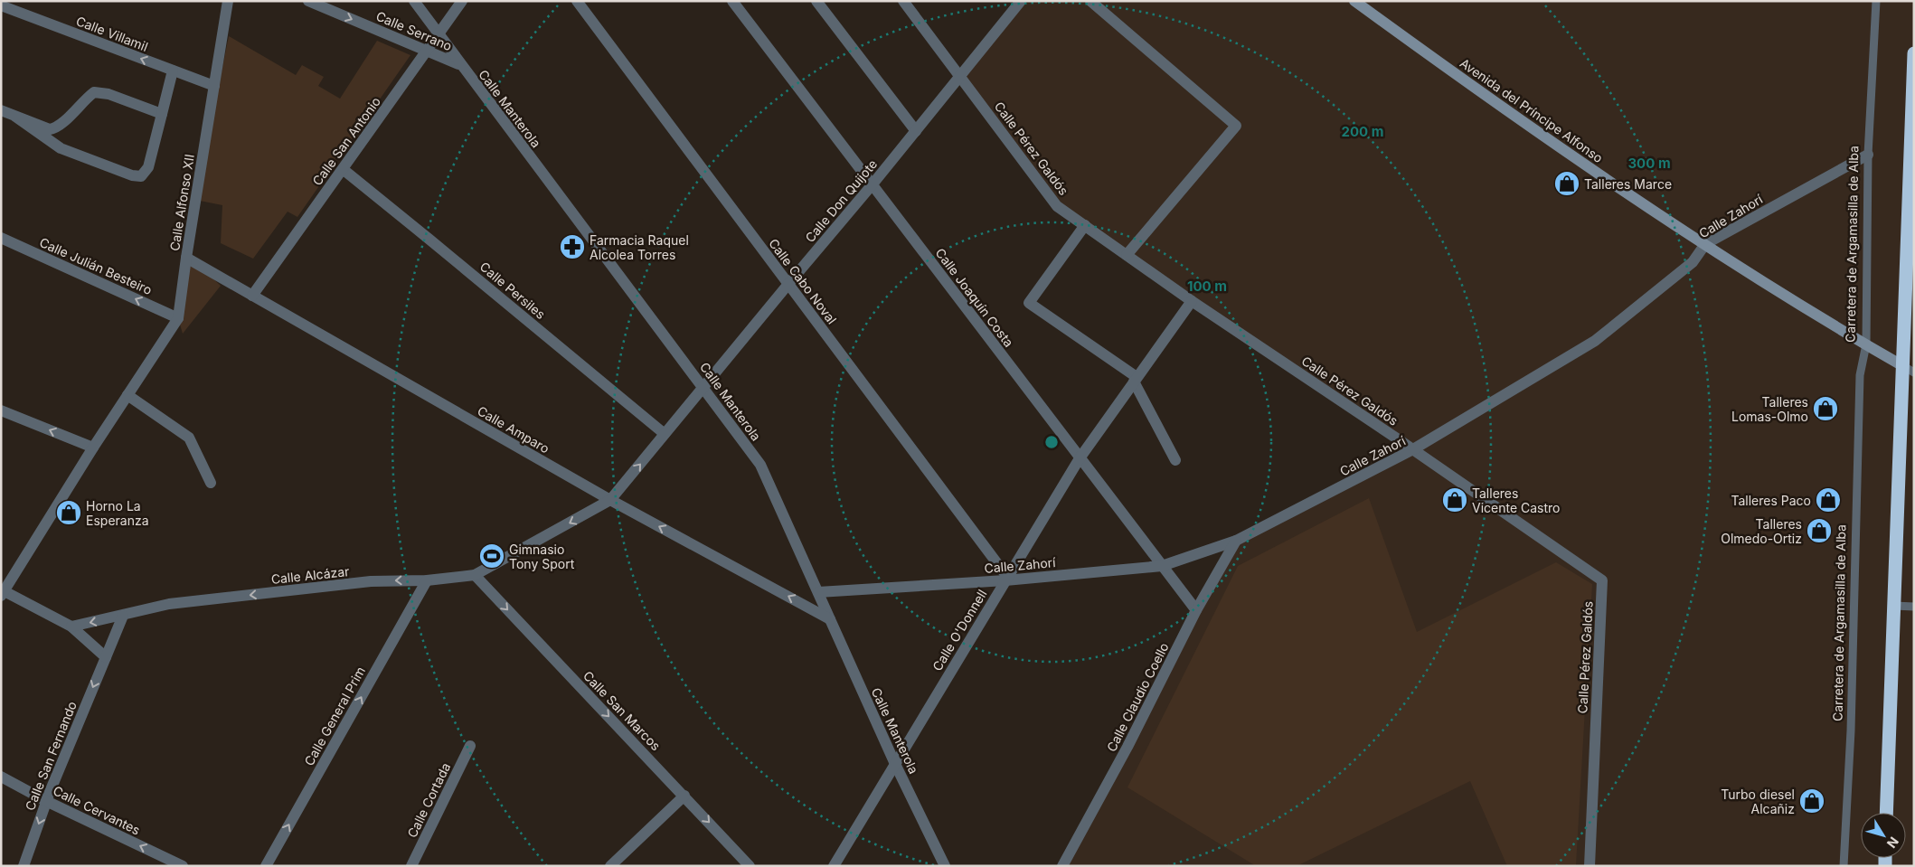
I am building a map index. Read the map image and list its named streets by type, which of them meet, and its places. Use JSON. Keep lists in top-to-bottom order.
{
  "streets": {
    "street": [
      "Calle Serrano",
      "Calle Villamil",
      "Calle Manterola",
      "Avenida del Príncipe Alfonso",
      "Calle San Antonio",
      "Calle Pérez Galdós",
      "Calle Don Quijote",
      "Calle Alfonso XII",
      "Calle Zahorí",
      "Calle Julián Besteiro",
      "Calle Cabo Noval",
      "Calle Persiles",
      "Calle Joaquín Costa",
      "Calle Amparo",
      "Calle Alcázar",
      "Calle O'Donnell",
      "Calle Claudio Coello",
      "Calle San Marcos",
      "Calle General Prim",
      "Calle San Fernando",
      "Calle Cortada",
      "Calle Cervantes"
    ],
    "lane": ["Carretera de Argamasilla de Alba"]
  },
  "crossings": [
    ["Calle Serrano", "Calle Manterola"],
    ["Calle Serrano", "Calle San Antonio"],
    ["Calle Villamil", "Calle Alfonso XII"],
    ["Calle Manterola", "Calle San Antonio"],
    ["Calle Manterola", "Calle Don Quijote"],
    ["Calle Manterola", "Calle Zahorí"],
    ["Calle Manterola", "Calle Amparo"],
    ["Calle Manterola", "Calle O'Donnell"],
    ["Avenida del Príncipe Alfonso", "Calle Zahorí"],
    ["Avenida del Príncipe Alfonso", "Carretera de Argamasilla de Alba"],
    ["Calle San Antonio", "Calle Persiles"],
    ["Calle San Antonio", "Calle Amparo"],
    ["Calle Pérez Galdós", "Calle Don Quijote"],
    ["Calle Pérez Galdós", "Calle Zahorí"],
    ["Calle Pérez Galdós", "Calle O'Donnell"],
    ["Calle Don Quijote", "Calle Cabo Noval"],
    ["Calle Don Quijote", "Calle Persiles"],
    ["Calle Don Quijote", "Calle Joaquín Costa"],
    ["Calle Don Quijote", "Calle Amparo"],
    ["Calle Don Quijote", "Calle Alcázar"],
    ["Calle Alfonso XII", "Calle Julián Besteiro"],
    ["Calle Alfonso XII", "Calle Amparo"],
    ["Calle Zahorí", "Carretera de Argamasilla de Alba"],
    ["Calle Zahorí", "Calle Cabo Noval"],
    ["Calle Zahorí", "Calle Joaquín Costa"],
    ["Calle Zahorí", "Calle O'Donnell"],
    ["Calle Zahorí", "Calle Claudio Coello"],
    ["Calle Cabo Noval", "Calle O'Donnell"],
    ["Calle Joaquín Costa", "Calle O'Donnell"],
    ["Calle Joaquín Costa", "Calle Claudio Coello"],
    ["Calle Amparo", "Calle Alcázar"],
    ["Calle Alcázar", "Calle San Marcos"],
    ["Calle Alcázar", "Calle General Prim"],
    ["Calle Alcázar", "Calle San Fernando"],
    ["Calle San Fernando", "Calle Cervantes"]
  ],
  "one_way": [
    "Calle Serrano",
    "Calle Villamil",
    "Calle Julián Besteiro",
    "Calle Alcázar",
    "Calle San Marcos",
    "Calle General Prim",
    "Calle San Fernando",
    "Calle Cervantes"
  ],
  "places": {
    "shop": [
      "Talleres Marce",
      "Talleres Lomas-Olmo",
      "Talleres Vicente Castro",
      "Talleres Paco",
      "Horno La Esperanza",
      "Talleres Olmedo-Ortiz",
      "Turbo diesel Alcañiz"
    ],
    "pharmacy": ["Farmacia Raquel Alcolea Torres"],
    "sports": ["Gimnasio Tony Sport"]
  },
  "north": "bottom right",
  "rings": ["200 m", "300 m", "100 m"]
}
